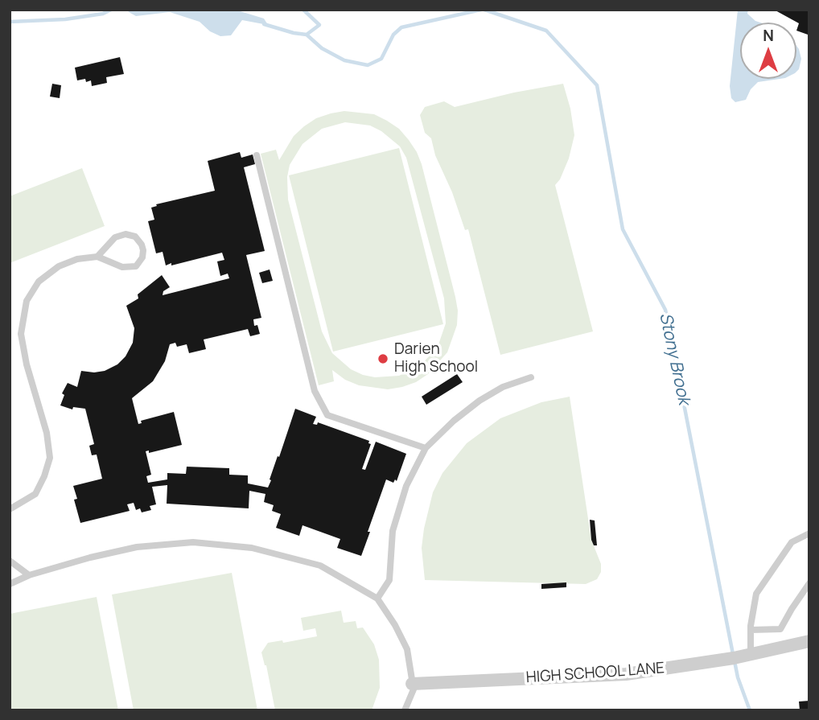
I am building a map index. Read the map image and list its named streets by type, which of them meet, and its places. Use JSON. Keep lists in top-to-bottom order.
{
  "streets": {
    "street": ["HIGH SCHOOL LANE"]
  },
  "water": ["Stony Brook"],
  "places": ["Darien High School"],
  "north": "top"
}
